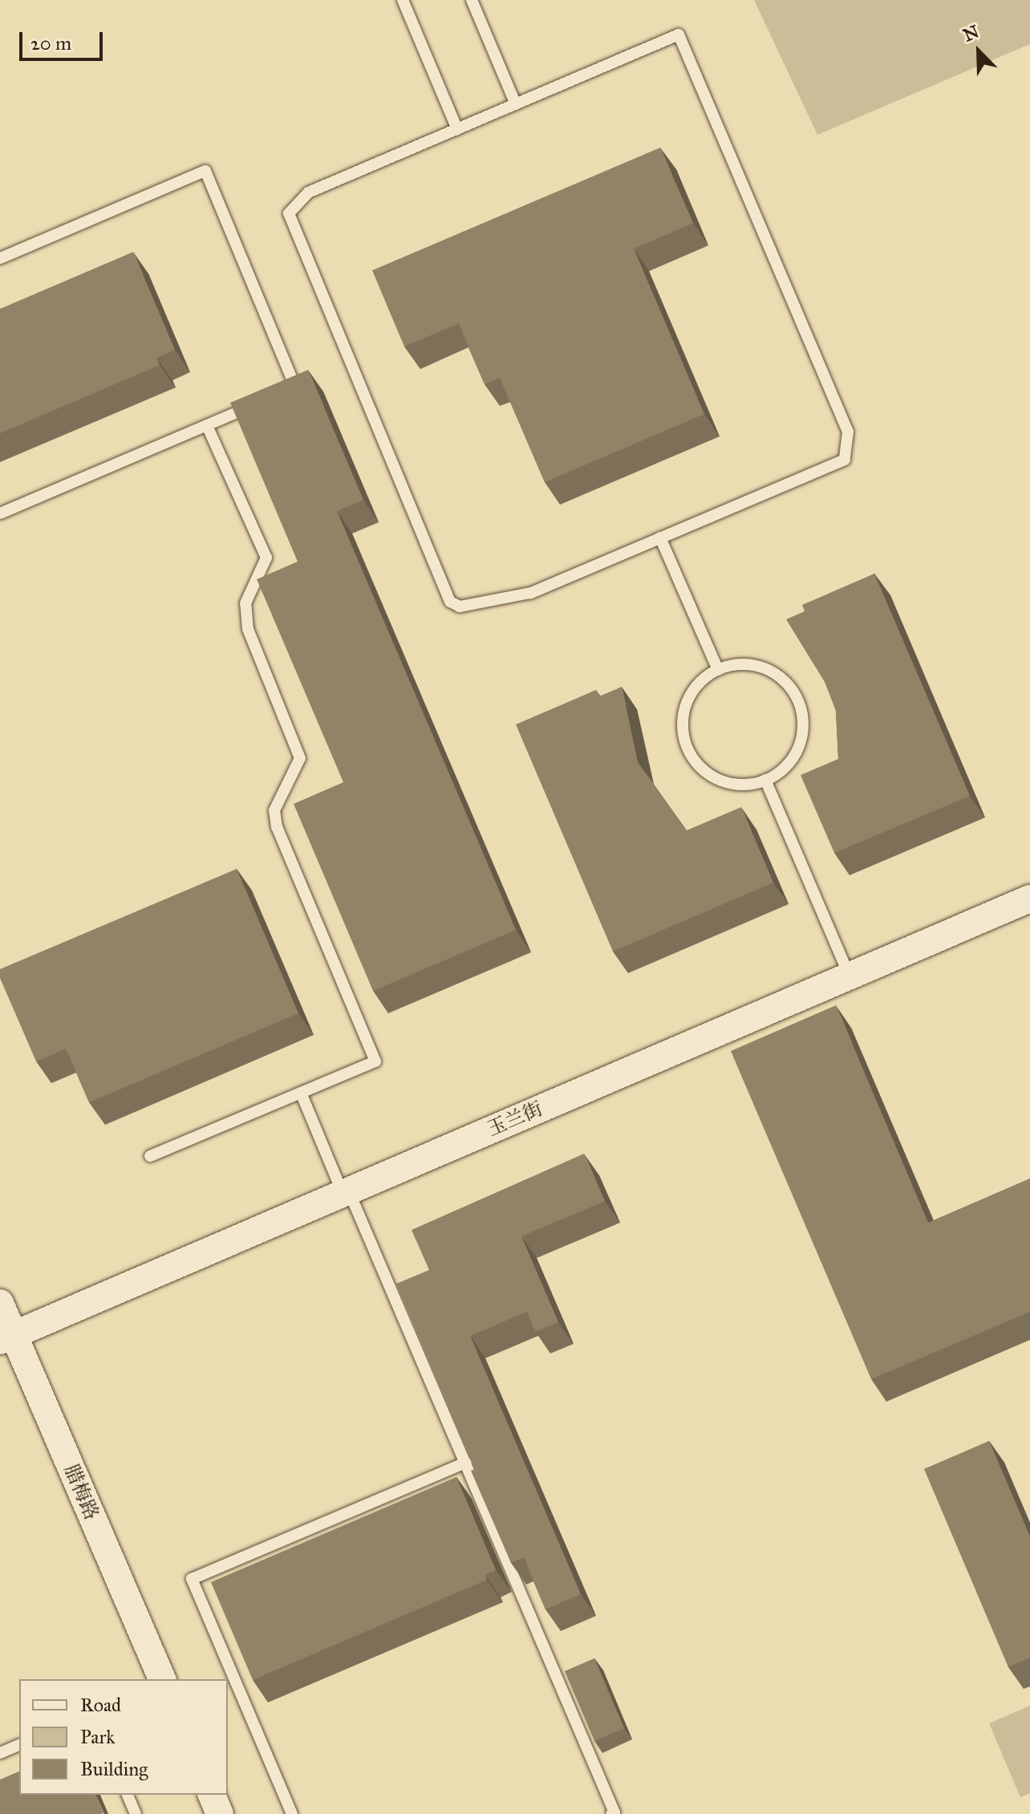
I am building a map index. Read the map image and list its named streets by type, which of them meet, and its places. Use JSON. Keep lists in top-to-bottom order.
{
  "streets": {
    "street": ["玉兰街", "腊梅路"]
  },
  "crossings": [
    ["玉兰街", "腊梅路"]
  ],
  "legend": ["Road", "Park", "Building"],
  "scale_bar": "20 m",
  "north": "top left"
}
